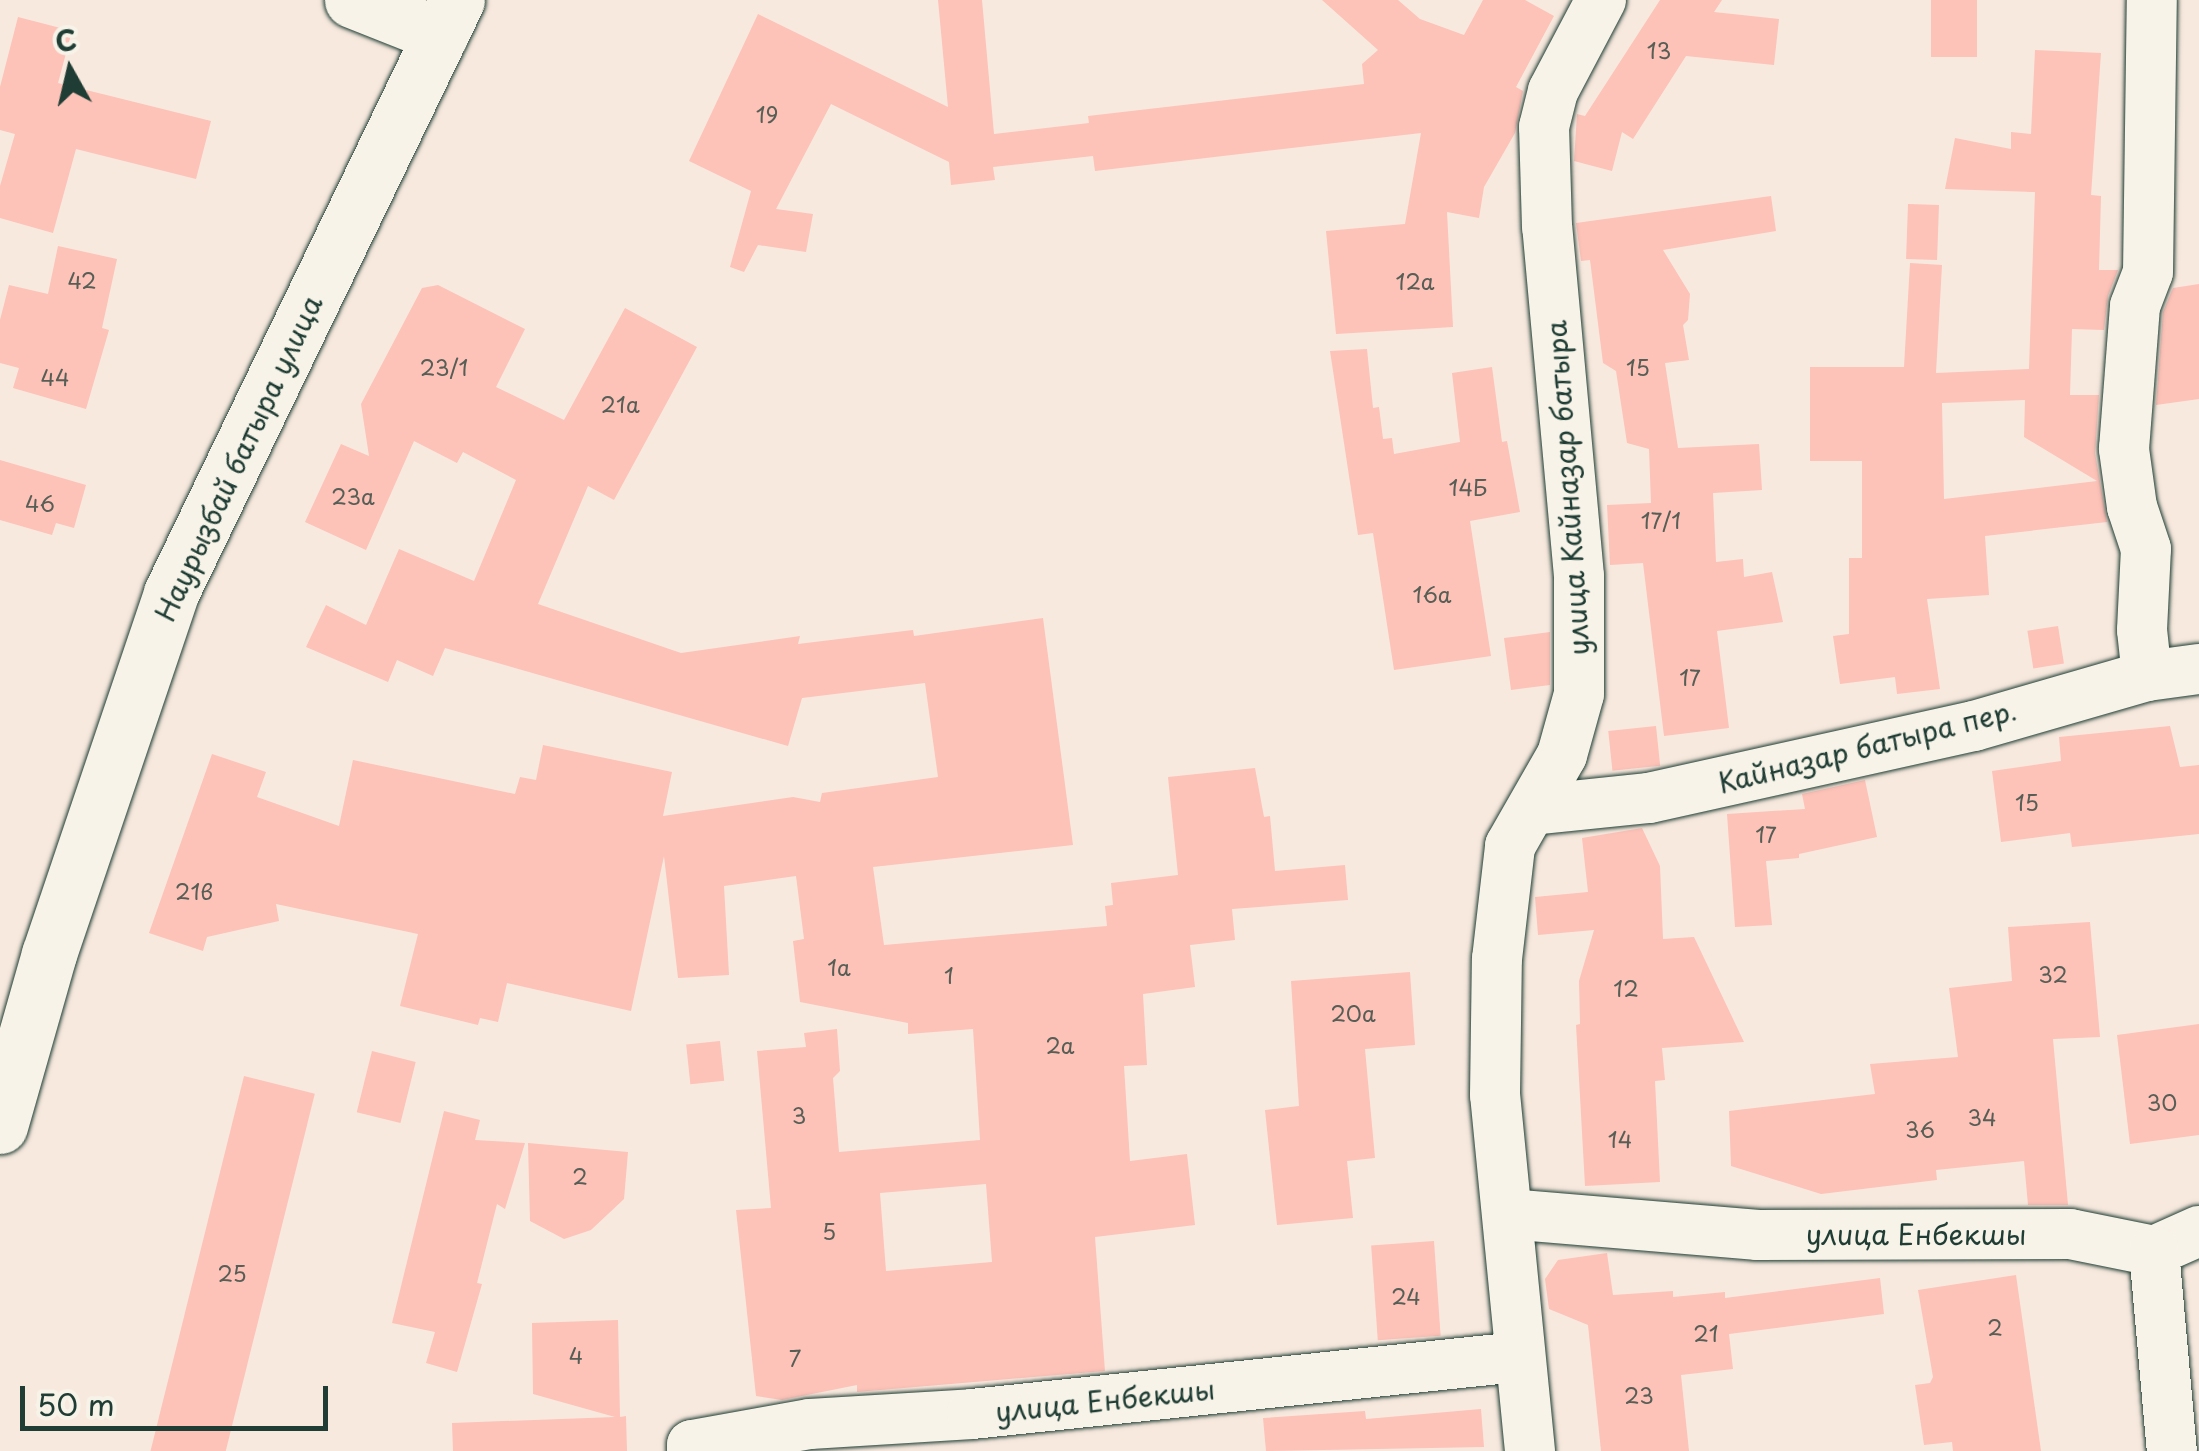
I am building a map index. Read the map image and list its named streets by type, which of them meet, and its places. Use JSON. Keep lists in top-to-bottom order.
{
  "streets": {
    "main road": ["Наурызбай батыра улица"],
    "street": ["улица Кайназар батыра", "Кайназар батыра пер.", "улица Енбекшы"]
  },
  "crossings": [
    ["улица Кайназар батыра", "Кайназар батыра пер."],
    ["улица Кайназар батыра", "улица Енбекшы"]
  ],
  "house_numbers": [
    "13",
    "19",
    "42",
    "12а",
    "23/1",
    "15",
    "44",
    "21а",
    "14Б",
    "23а",
    "46",
    "17/1",
    "16а",
    "17",
    "15",
    "17",
    "21в",
    "1а",
    "32",
    "1",
    "12",
    "20а",
    "2а",
    "30",
    "3",
    "34",
    "36",
    "14",
    "2",
    "5",
    "25",
    "24",
    "2",
    "21",
    "4",
    "7",
    "23"
  ],
  "scale_bar": "50 m",
  "north": "top"
}
